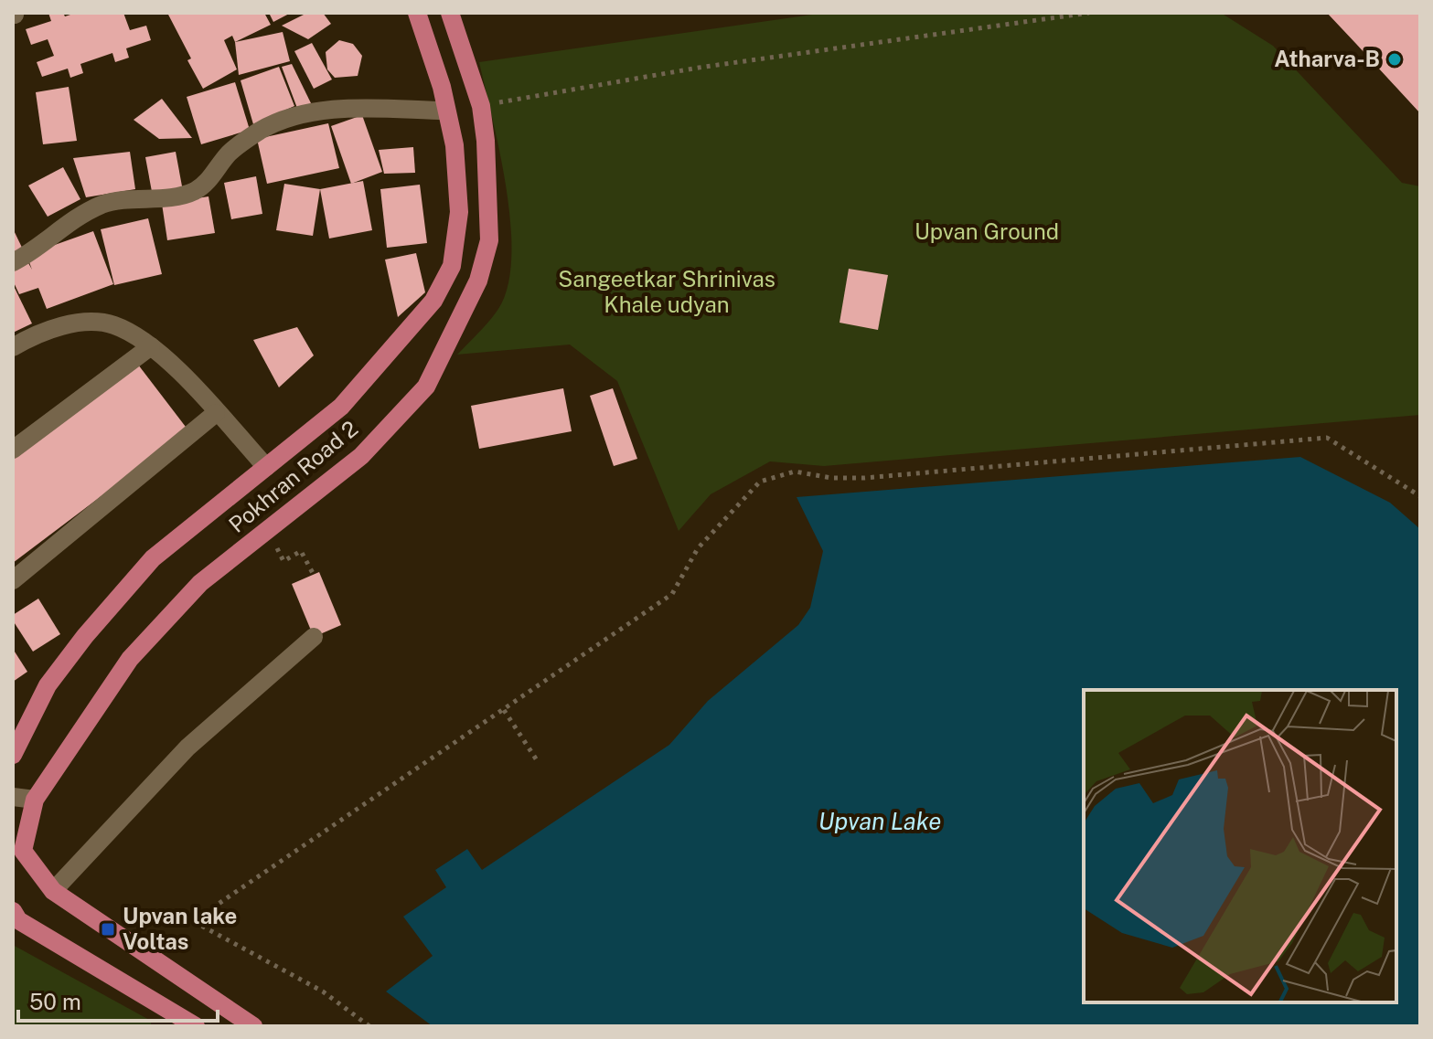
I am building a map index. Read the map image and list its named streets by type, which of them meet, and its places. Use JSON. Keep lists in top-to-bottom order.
{
  "streets": {
    "main road": ["Pokhran Road 2"]
  },
  "water": ["Upvan Lake"],
  "parks": ["Upvan Ground", "Sangeetkar Shrinivas Khale udyan"],
  "places": {
    "other": ["Atharva-B"],
    "transit": ["Upvan lake Voltas"]
  },
  "scale_bar": "50 m"
}
